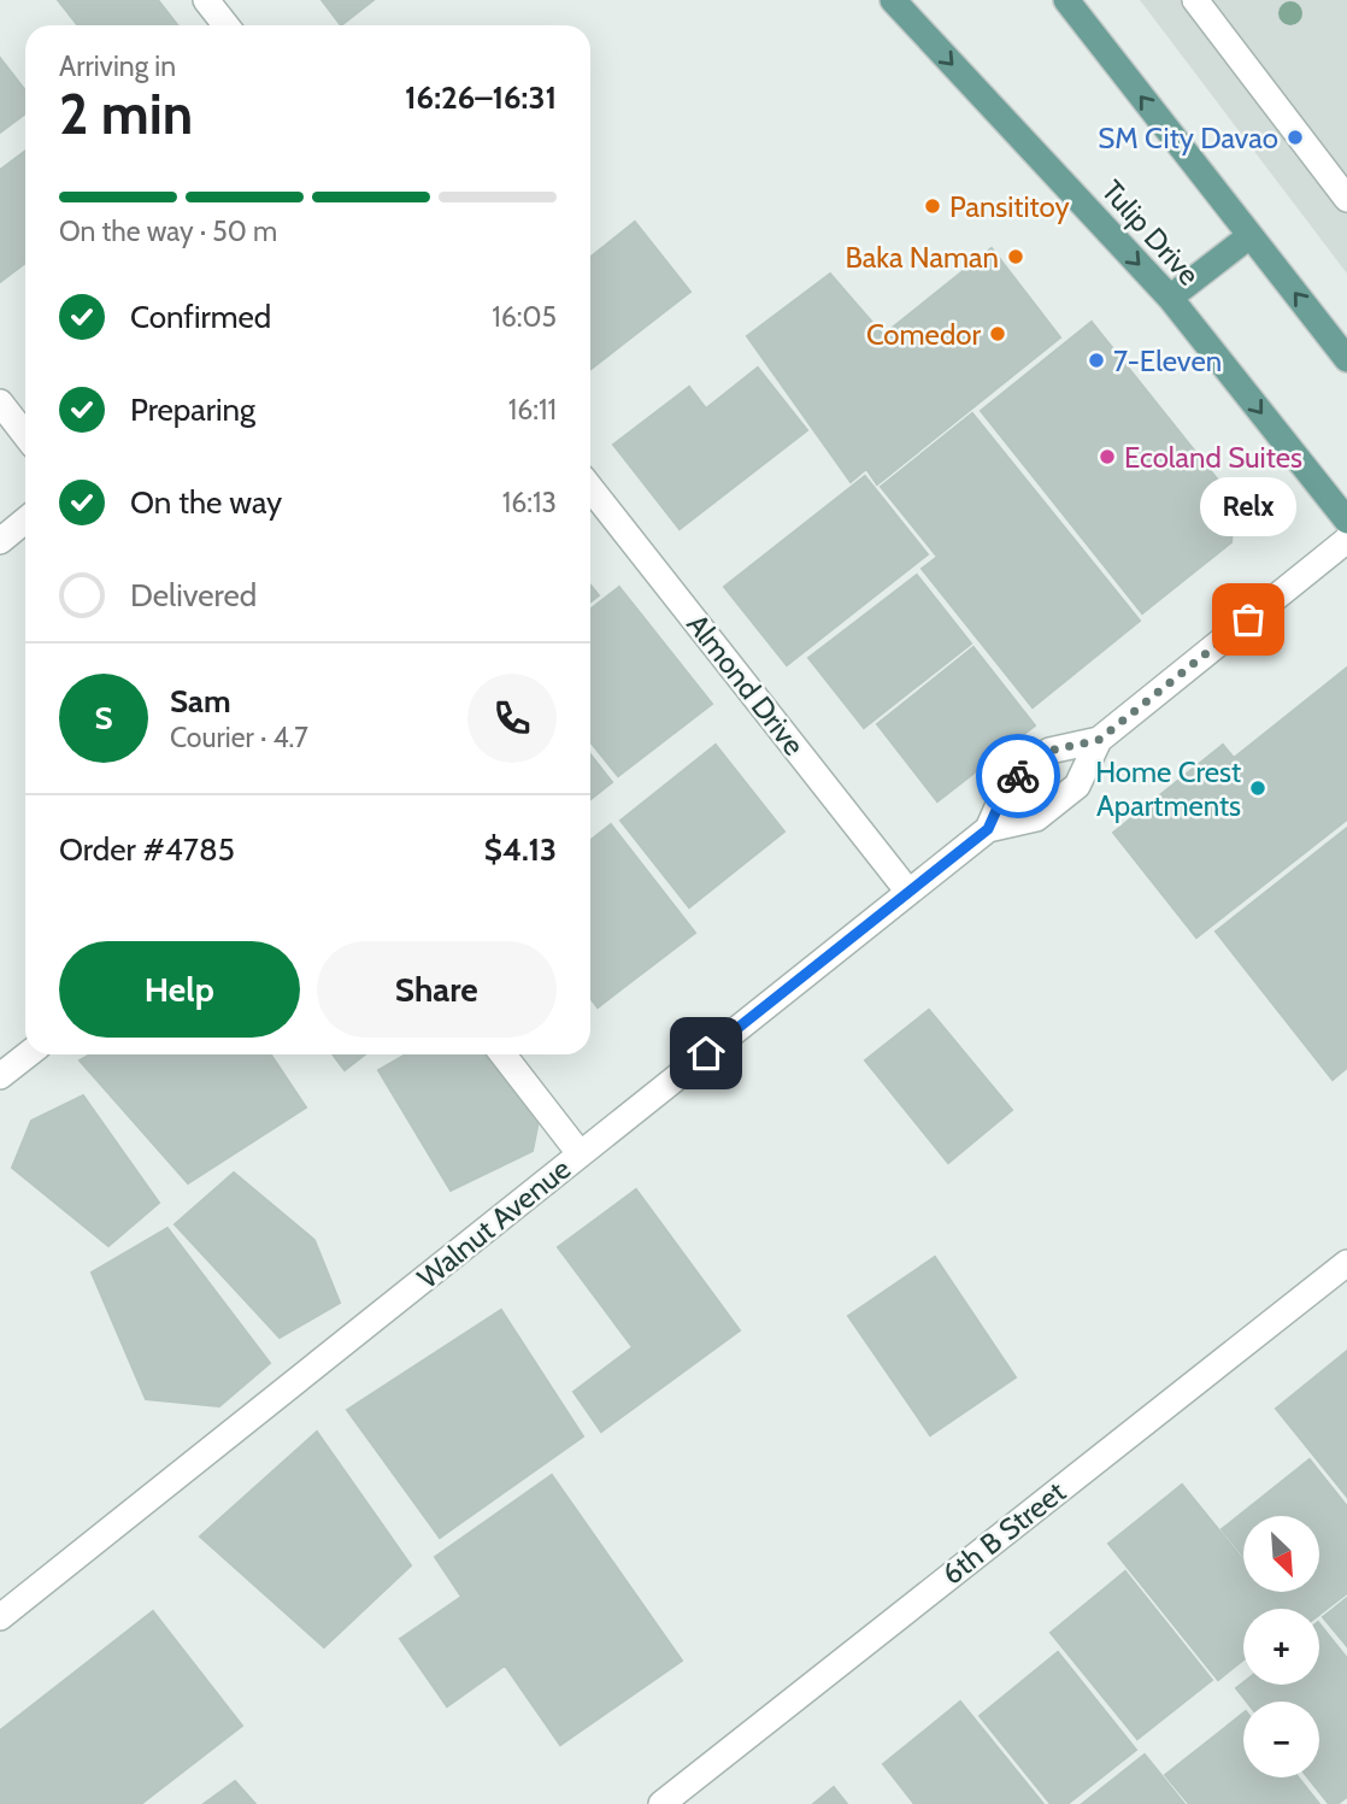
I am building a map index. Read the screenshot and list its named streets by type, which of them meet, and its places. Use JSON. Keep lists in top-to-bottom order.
{
  "streets": {
    "main road": ["Tulip Drive"],
    "street": ["Almond Drive", "Walnut Avenue", "6th B Street"]
  },
  "crossings": [
    ["Almond Drive", "Walnut Avenue"]
  ],
  "places": [
    "SM City Davao",
    "Pansititoy",
    "Baka Naman",
    "Comedor",
    "7-Eleven",
    "Ecoland Suites",
    "Relx",
    "Home Crest Apartments"
  ],
  "north": "bottom right",
  "page": {
    "heading": ["2 min", "Arriving in", "16:26–16:31"],
    "panel": [
      "Sam",
      "Courier · 4.7",
      "Order #4785",
      "$4.13"
    ],
    "bar": "On the way · 50 m",
    "list": [
      ["Confirmed", "16:05"],
      ["Preparing", "16:11"],
      ["On the way", "16:13"],
      "Delivered"
    ],
    "bubble": "Relx",
    "round": "S",
    "buttons": ["Help", "Share"],
    "map_buttons": ["+", "−"]
  }
}
